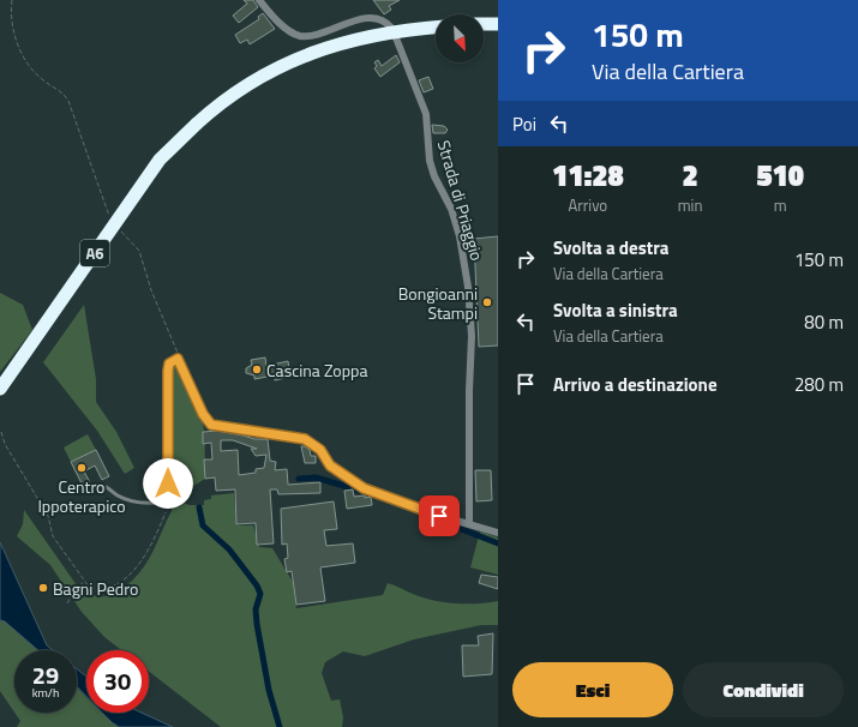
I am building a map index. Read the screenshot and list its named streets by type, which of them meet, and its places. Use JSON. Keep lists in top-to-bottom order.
{
  "streets": {
    "highway": ["A6"],
    "street": ["Strada di Priaggio"]
  },
  "places": [
    "Bongioanni Stampi",
    "Cascina Zoppa",
    "Centro Ippoterapico",
    "Bagni Pedro"
  ],
  "north": "bottom right",
  "page": {
    "turn": ["150 m", "Via della Cartiera"],
    "then": "Poi",
    "eta": [
      "11:28",
      "Arrivo",
      "2",
      "min",
      "510",
      "m"
    ],
    "list": [
      {
        "name": "Svolta a destra",
        "note": "Via della Cartiera",
        "value": "150 m"
      },
      {
        "name": "Svolta a sinistra",
        "note": "Via della Cartiera",
        "value": "80 m"
      },
      {
        "name": "Arrivo a destinazione",
        "value": "280 m"
      }
    ],
    "speed": "29 km/h",
    "limit": "30",
    "buttons": ["Esci", "Condividi"]
  }
}
